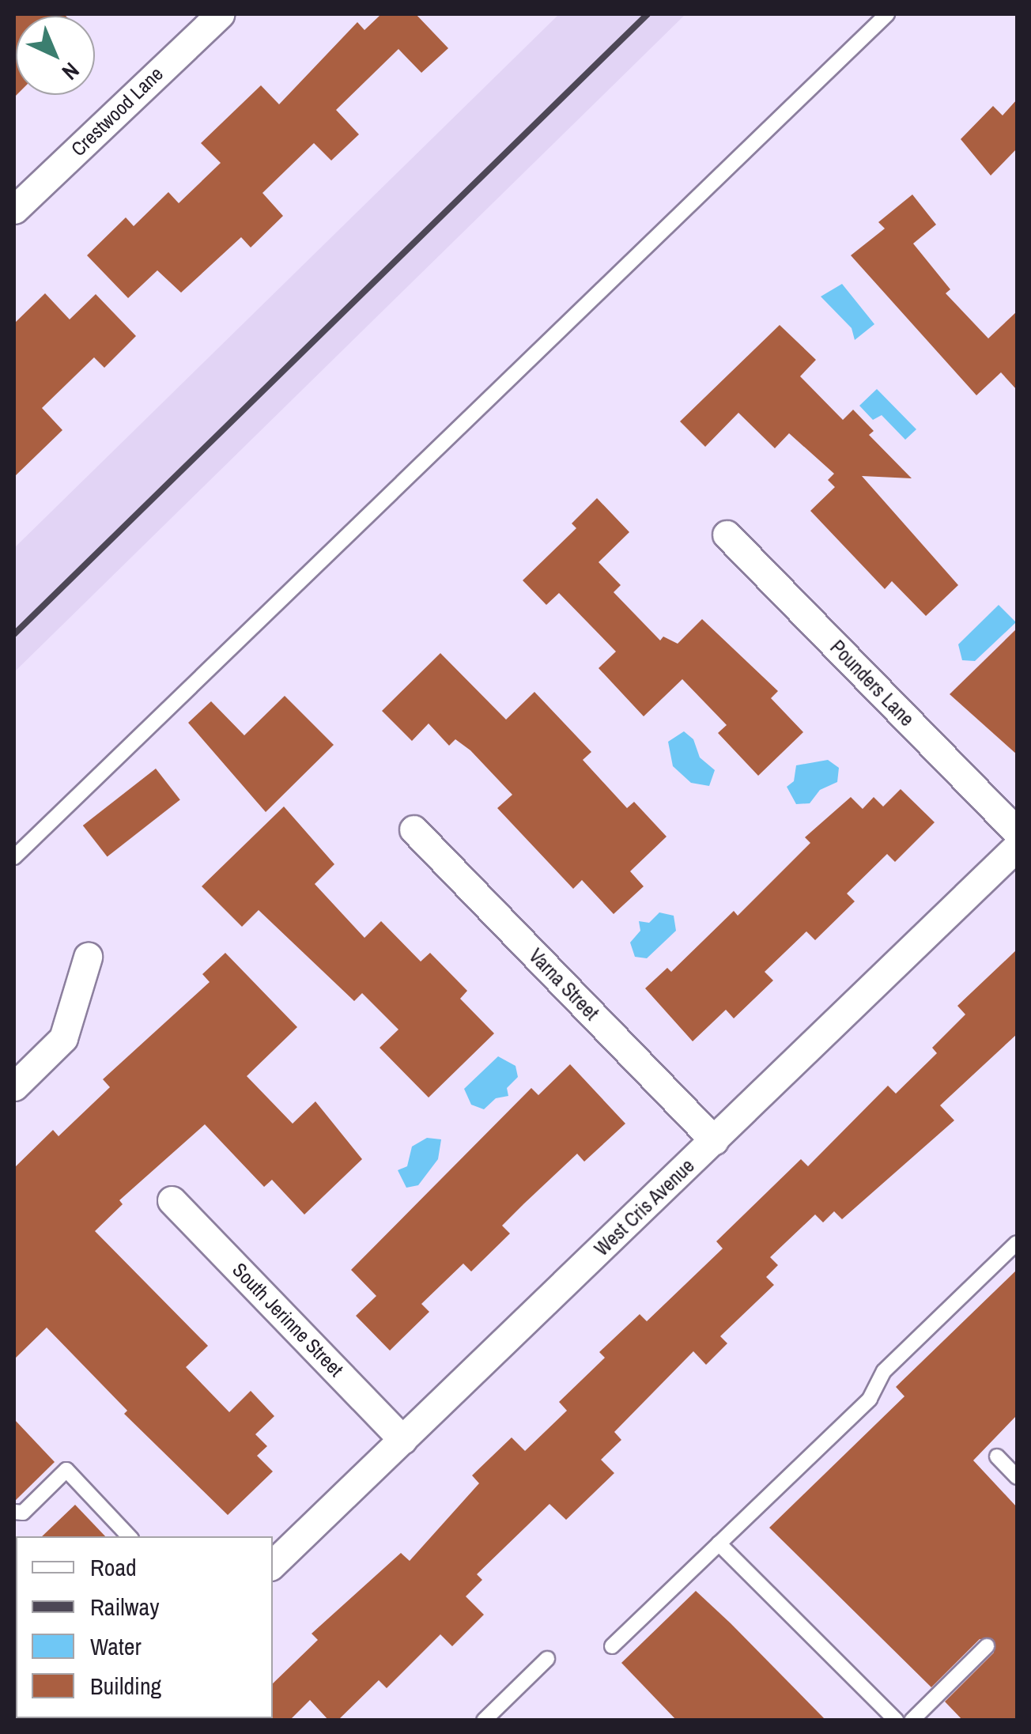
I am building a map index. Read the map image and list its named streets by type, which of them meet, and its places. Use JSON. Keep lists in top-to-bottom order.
{
  "streets": {
    "street": [
      "Crestwood Lane",
      "Pounders Lane",
      "Varna Street",
      "West Cris Avenue",
      "South Jerinne Street"
    ]
  },
  "crossings": [
    ["Varna Street", "West Cris Avenue"],
    ["West Cris Avenue", "South Jerinne Street"]
  ],
  "legend": [
    "Road",
    "Railway",
    "Water",
    "Building"
  ],
  "north": "bottom right"
}
